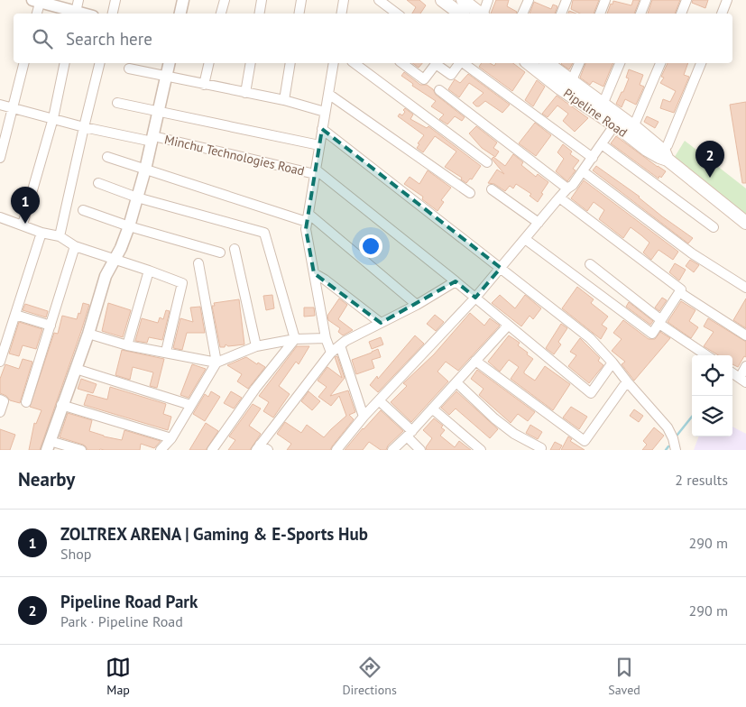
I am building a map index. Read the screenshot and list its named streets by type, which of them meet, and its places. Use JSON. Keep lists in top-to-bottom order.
{
  "streets": {
    "main road": ["Pipeline Road"],
    "street": ["Minchu Technologies Road"]
  },
  "page": {
    "search": "Search here",
    "pins": ["2", "1"],
    "heading": ["Nearby", "2 results"],
    "list": [
      {
        "mark": "1",
        "name": "ZOLTREX ARENA | Gaming & E-Sports Hub",
        "note": "Shop",
        "value": "290 m"
      },
      {
        "mark": "2",
        "name": "Pipeline Road Park",
        "note": "Park · Pipeline Road",
        "value": "290 m"
      }
    ],
    "nav": ["Map", "Directions", "Saved"]
  }
}
